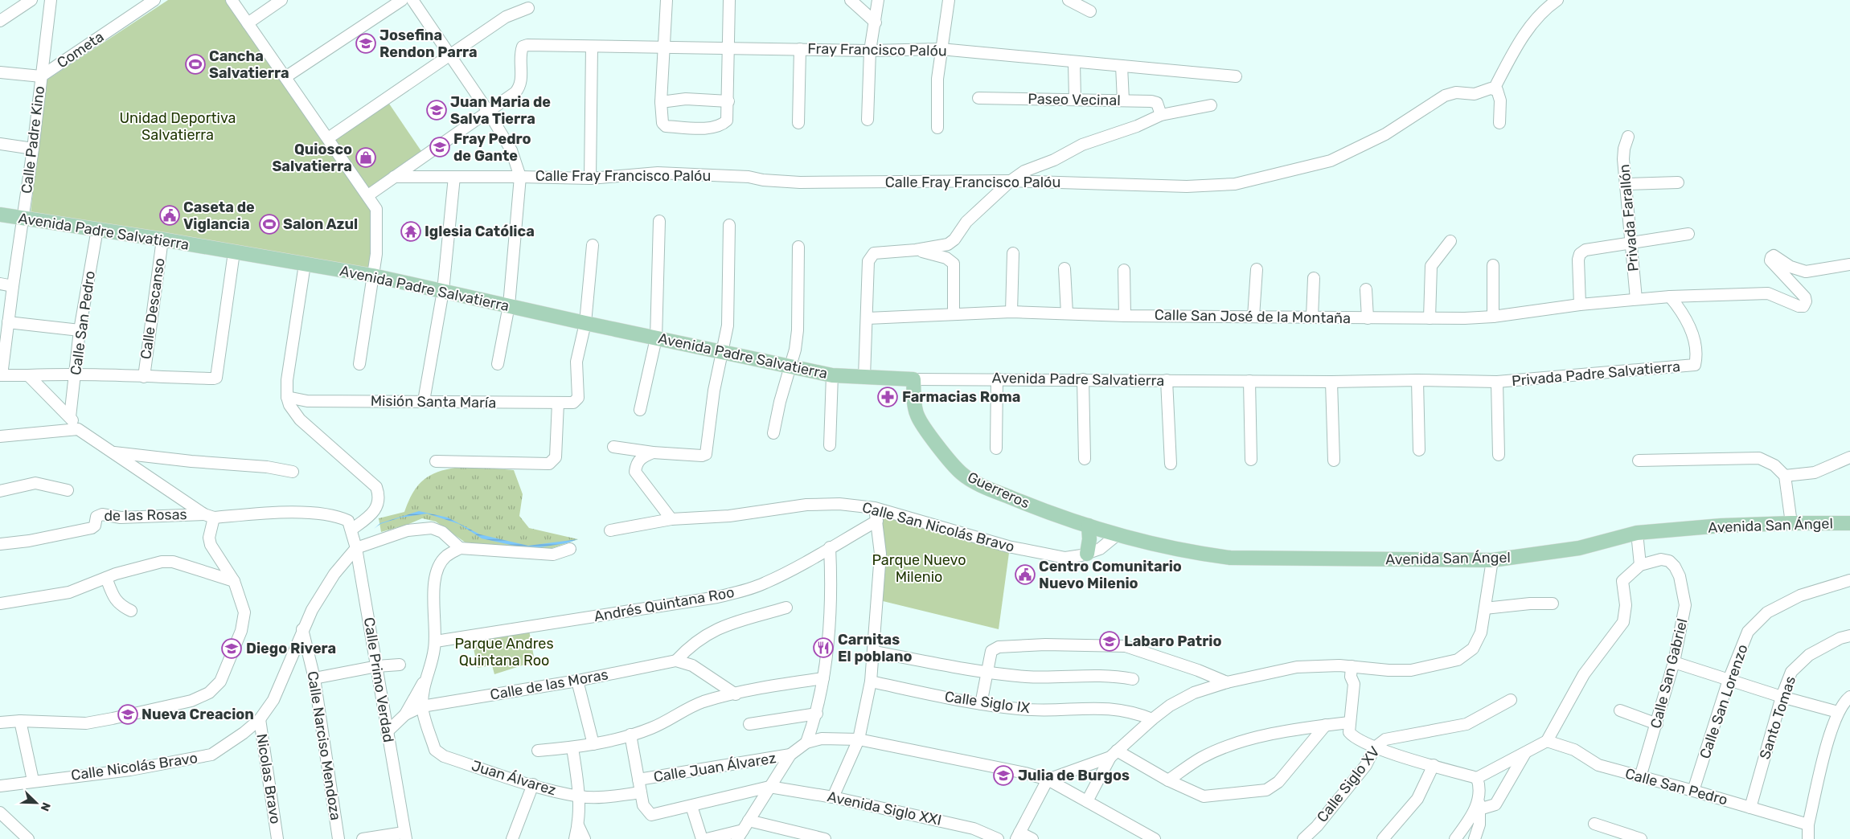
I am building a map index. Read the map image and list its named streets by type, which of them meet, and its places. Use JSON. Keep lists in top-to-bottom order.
{
  "streets": {
    "main road": ["Avenida Padre Salvatierra", "Guerreros", "Avenida San Ángel"],
    "street": [
      "Cometa",
      "Fray Francisco Palóu",
      "Paseo Vecinal",
      "Calle Padre Kino",
      "Calle Fray Francisco Palóu",
      "Privada Farallón",
      "Calle Descanso",
      "Calle San José de la Montaña",
      "Calle San Pedro",
      "Privada Padre Salvatierra",
      "Misión Santa María",
      "de las Rosas",
      "Calle San Nicolás Bravo",
      "Andrés Quintana Roo",
      "Calle San Gabriel",
      "Calle Primo Verdad",
      "Calle de las Moras",
      "Calle San Lorenzo",
      "Calle Siglo IX",
      "Santo Tomas",
      "Calle Narciso Mendoza",
      "Calle Nicolás Bravo",
      "Calle Juan Álvarez",
      "Juan Álvarez",
      "Nicolas Bravo",
      "Calle Siglo XV",
      "Avenida Siglo XXI"
    ]
  },
  "crossings": [
    ["Cometa", "Calle Padre Kino"],
    ["Paseo Vecinal", "Calle Fray Francisco Palóu"],
    ["Calle Padre Kino", "Avenida Padre Salvatierra"],
    ["Privada Farallón", "Calle San José de la Montaña"],
    ["Avenida Padre Salvatierra", "Calle Descanso"],
    ["Avenida Padre Salvatierra", "Calle San Pedro"],
    ["Avenida Padre Salvatierra", "Privada Padre Salvatierra"],
    ["Avenida Padre Salvatierra", "Misión Santa María"],
    ["Avenida Padre Salvatierra", "Guerreros"],
    ["Calle San José de la Montaña", "Privada Padre Salvatierra"],
    ["Calle San Pedro", "Calle San Gabriel"],
    ["Calle San Pedro", "Calle San Lorenzo"],
    ["Calle San Pedro", "Santo Tomas"],
    ["Guerreros", "Avenida San Ángel"],
    ["Guerreros", "Calle San Nicolás Bravo"],
    ["Avenida San Ángel", "Calle San Nicolás Bravo"],
    ["Calle Primo Verdad", "Calle Nicolás Bravo"],
    ["Calle de las Moras", "Juan Álvarez"],
    ["Calle Narciso Mendoza", "Calle Nicolás Bravo"],
    ["Calle Nicolás Bravo", "Nicolas Bravo"]
  ],
  "parks": ["Unidad Deportiva Salvatierra", "Parque Nuevo Milenio", "Parque Andres Quintana Roo"],
  "places": {
    "school or university": [
      "Josefina Rendon Parra",
      "Juan Maria de Salva Tierra",
      "Fray Pedro de Gante",
      "Labaro Patrio",
      "Diego Rivera",
      "Nueva Creacion",
      "Julia de Burgos"
    ],
    "sports": ["Cancha Salvatierra", "Salon Azul"],
    "shop": ["Quiosco Salvatierra"],
    "public building": ["Caseta de Viglancia", "Centro Comunitario Nuevo Milenio"],
    "temple": ["Iglesia Católica"],
    "pharmacy": ["Farmacias Roma"],
    "restaurant": ["Carnitas El poblano"]
  },
  "north": "bottom right"
}
